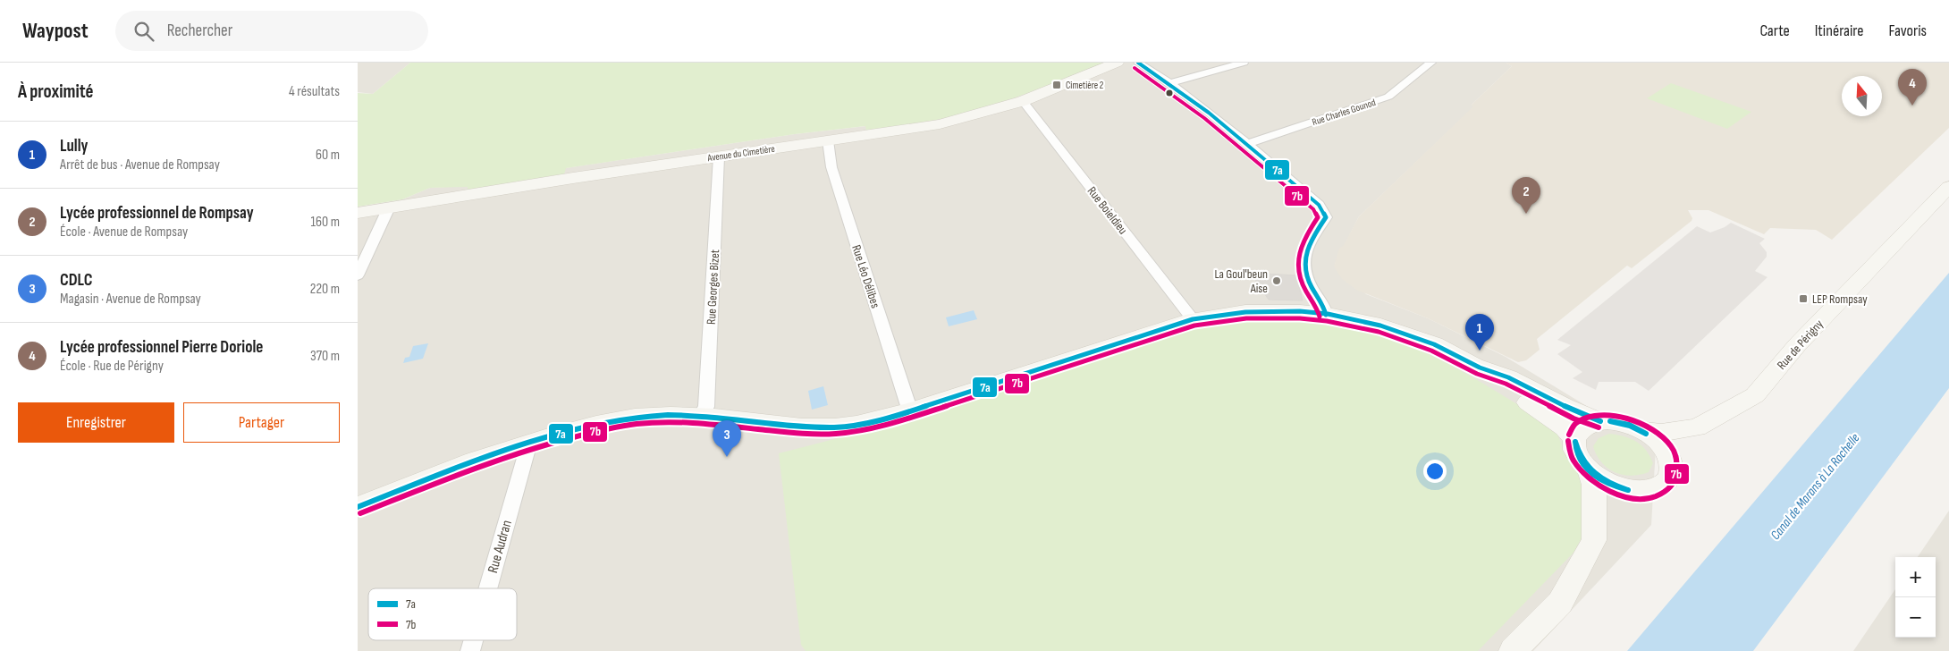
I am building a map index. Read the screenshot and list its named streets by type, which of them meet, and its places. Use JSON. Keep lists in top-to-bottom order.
{
  "streets": {
    "street": [
      "Rue Charles Gounod",
      "Avenue du Cimetière",
      "Rue Boieldieu",
      "Rue Léo Délibes",
      "Rue Georges Bizet",
      "Rue de Périgny",
      "Rue Audran"
    ]
  },
  "crossings": [
    ["Avenue du Cimetière", "Rue Boieldieu"],
    ["Avenue du Cimetière", "Rue Léo Délibes"],
    ["Avenue du Cimetière", "Rue Georges Bizet"]
  ],
  "water": ["Canal de Marans à La Rochelle"],
  "places": {
    "transit": ["Cimetière 2", "LEP Rompsay"],
    "other": ["La Goul'beun Aise"]
  },
  "lines": ["transit line 7a", "transit line 7b"],
  "legend": ["7a", "7b"],
  "north": "top",
  "page": {
    "header": "Waypost",
    "search": "Rechercher",
    "nav": ["Carte", "Itinéraire", "Favoris"],
    "heading": ["À proximité", "4 résultats"],
    "pins": [
      "4",
      "2",
      "1",
      "3"
    ],
    "list": [
      {
        "mark": "1",
        "name": "Lully",
        "note": "Arrêt de bus · Avenue de Rompsay",
        "value": "60 m"
      },
      {
        "mark": "2",
        "name": "Lycée professionnel de Rompsay",
        "note": "École · Avenue de Rompsay",
        "value": "160 m"
      },
      {
        "mark": "3",
        "name": "CDLC",
        "note": "Magasin · Avenue de Rompsay",
        "value": "220 m"
      },
      {
        "mark": "4",
        "name": "Lycée professionnel Pierre Doriole",
        "note": "École · Rue de Périgny",
        "value": "370 m"
      }
    ],
    "buttons": ["Enregistrer", "Partager"],
    "map_buttons": ["+", "−"]
  }
}
